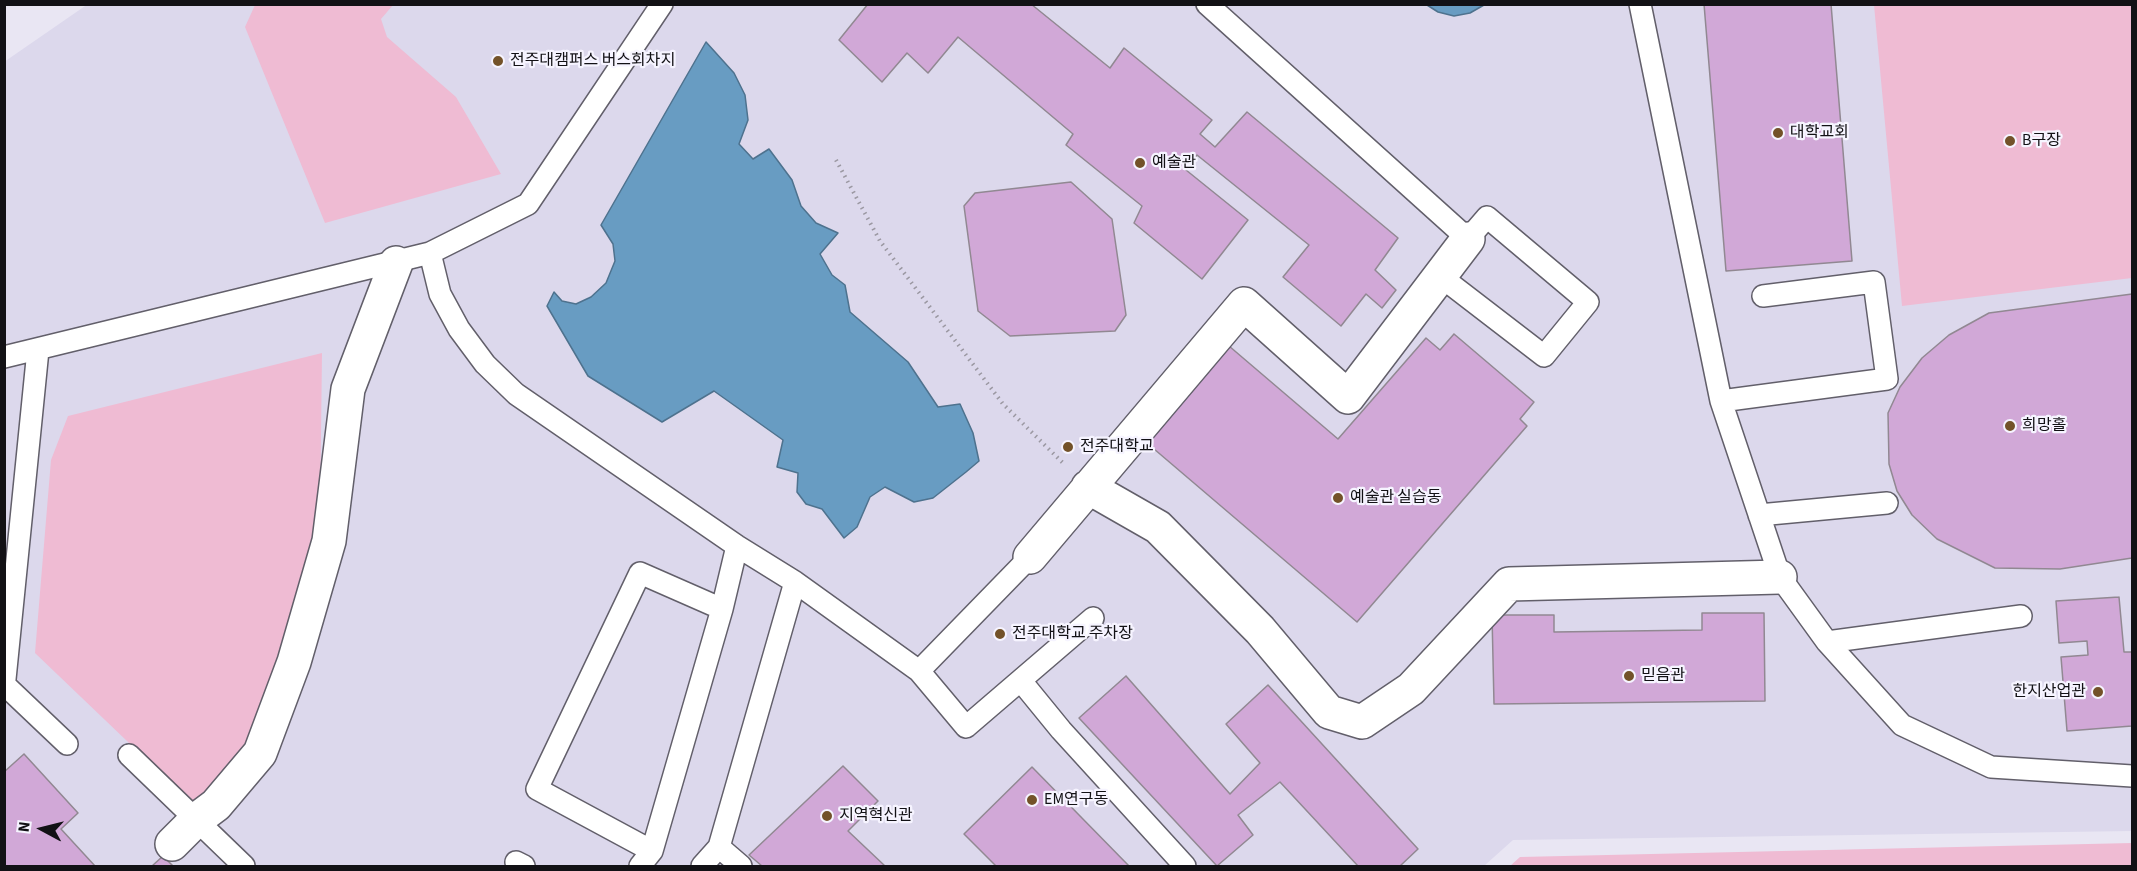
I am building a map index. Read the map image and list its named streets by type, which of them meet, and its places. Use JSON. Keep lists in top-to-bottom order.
{
  "places": [
    "전주대캠퍼스 버스회차지",
    "대학교회",
    "B구장",
    "예술관",
    "희망홀",
    "전주대학교",
    "예술관 실습동",
    "전주대학교 주차장",
    "믿음관",
    "한지산업관",
    "EM연구동",
    "지역혁신관"
  ],
  "north": "left"
}
